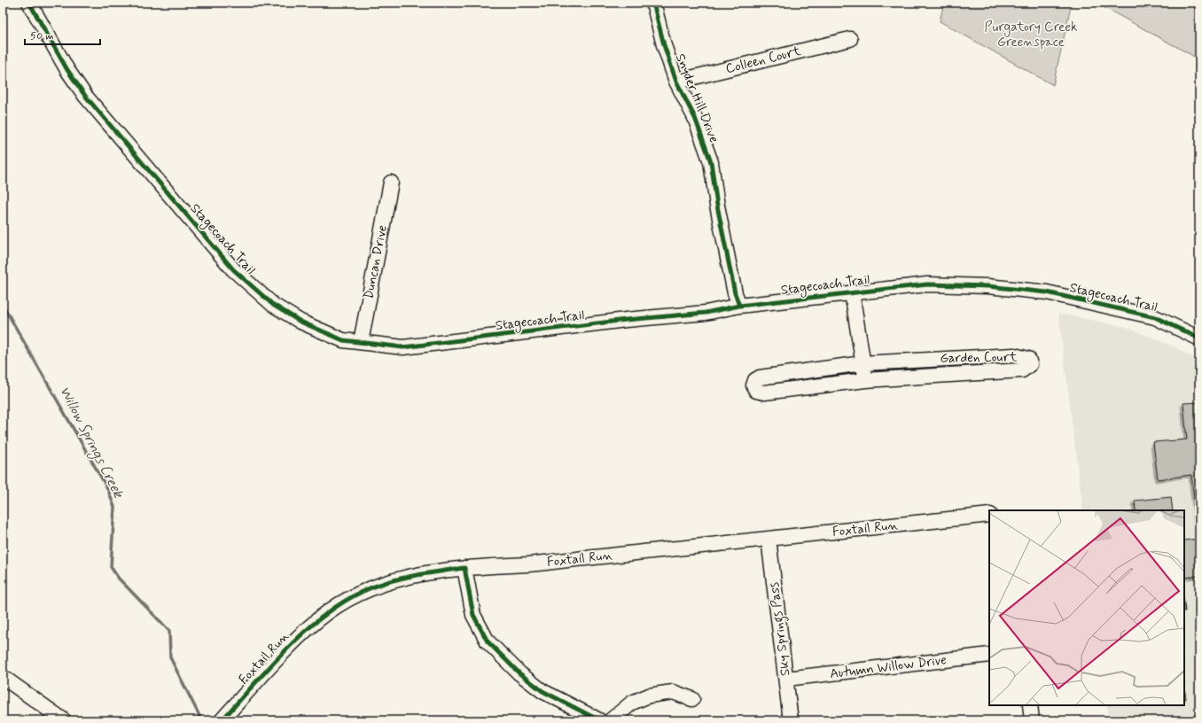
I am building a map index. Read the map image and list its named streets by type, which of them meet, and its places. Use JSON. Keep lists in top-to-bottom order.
{
  "streets": {
    "street": [
      "Colleen Court",
      "Snyder Hill Drive",
      "Stagecoach Trail",
      "Duncan Drive",
      "Garden Court",
      "Foxtail Run",
      "Sky Springs Pass",
      "Autumn Willow Drive"
    ]
  },
  "crossings": [
    ["Colleen Court", "Snyder Hill Drive"],
    ["Snyder Hill Drive", "Stagecoach Trail"],
    ["Stagecoach Trail", "Duncan Drive"],
    ["Foxtail Run", "Sky Springs Pass"],
    ["Sky Springs Pass", "Autumn Willow Drive"]
  ],
  "water": ["Willow Springs Creek"],
  "parks": ["Purgatory Creek Greenspace"],
  "scale_bar": "50 m"
}
